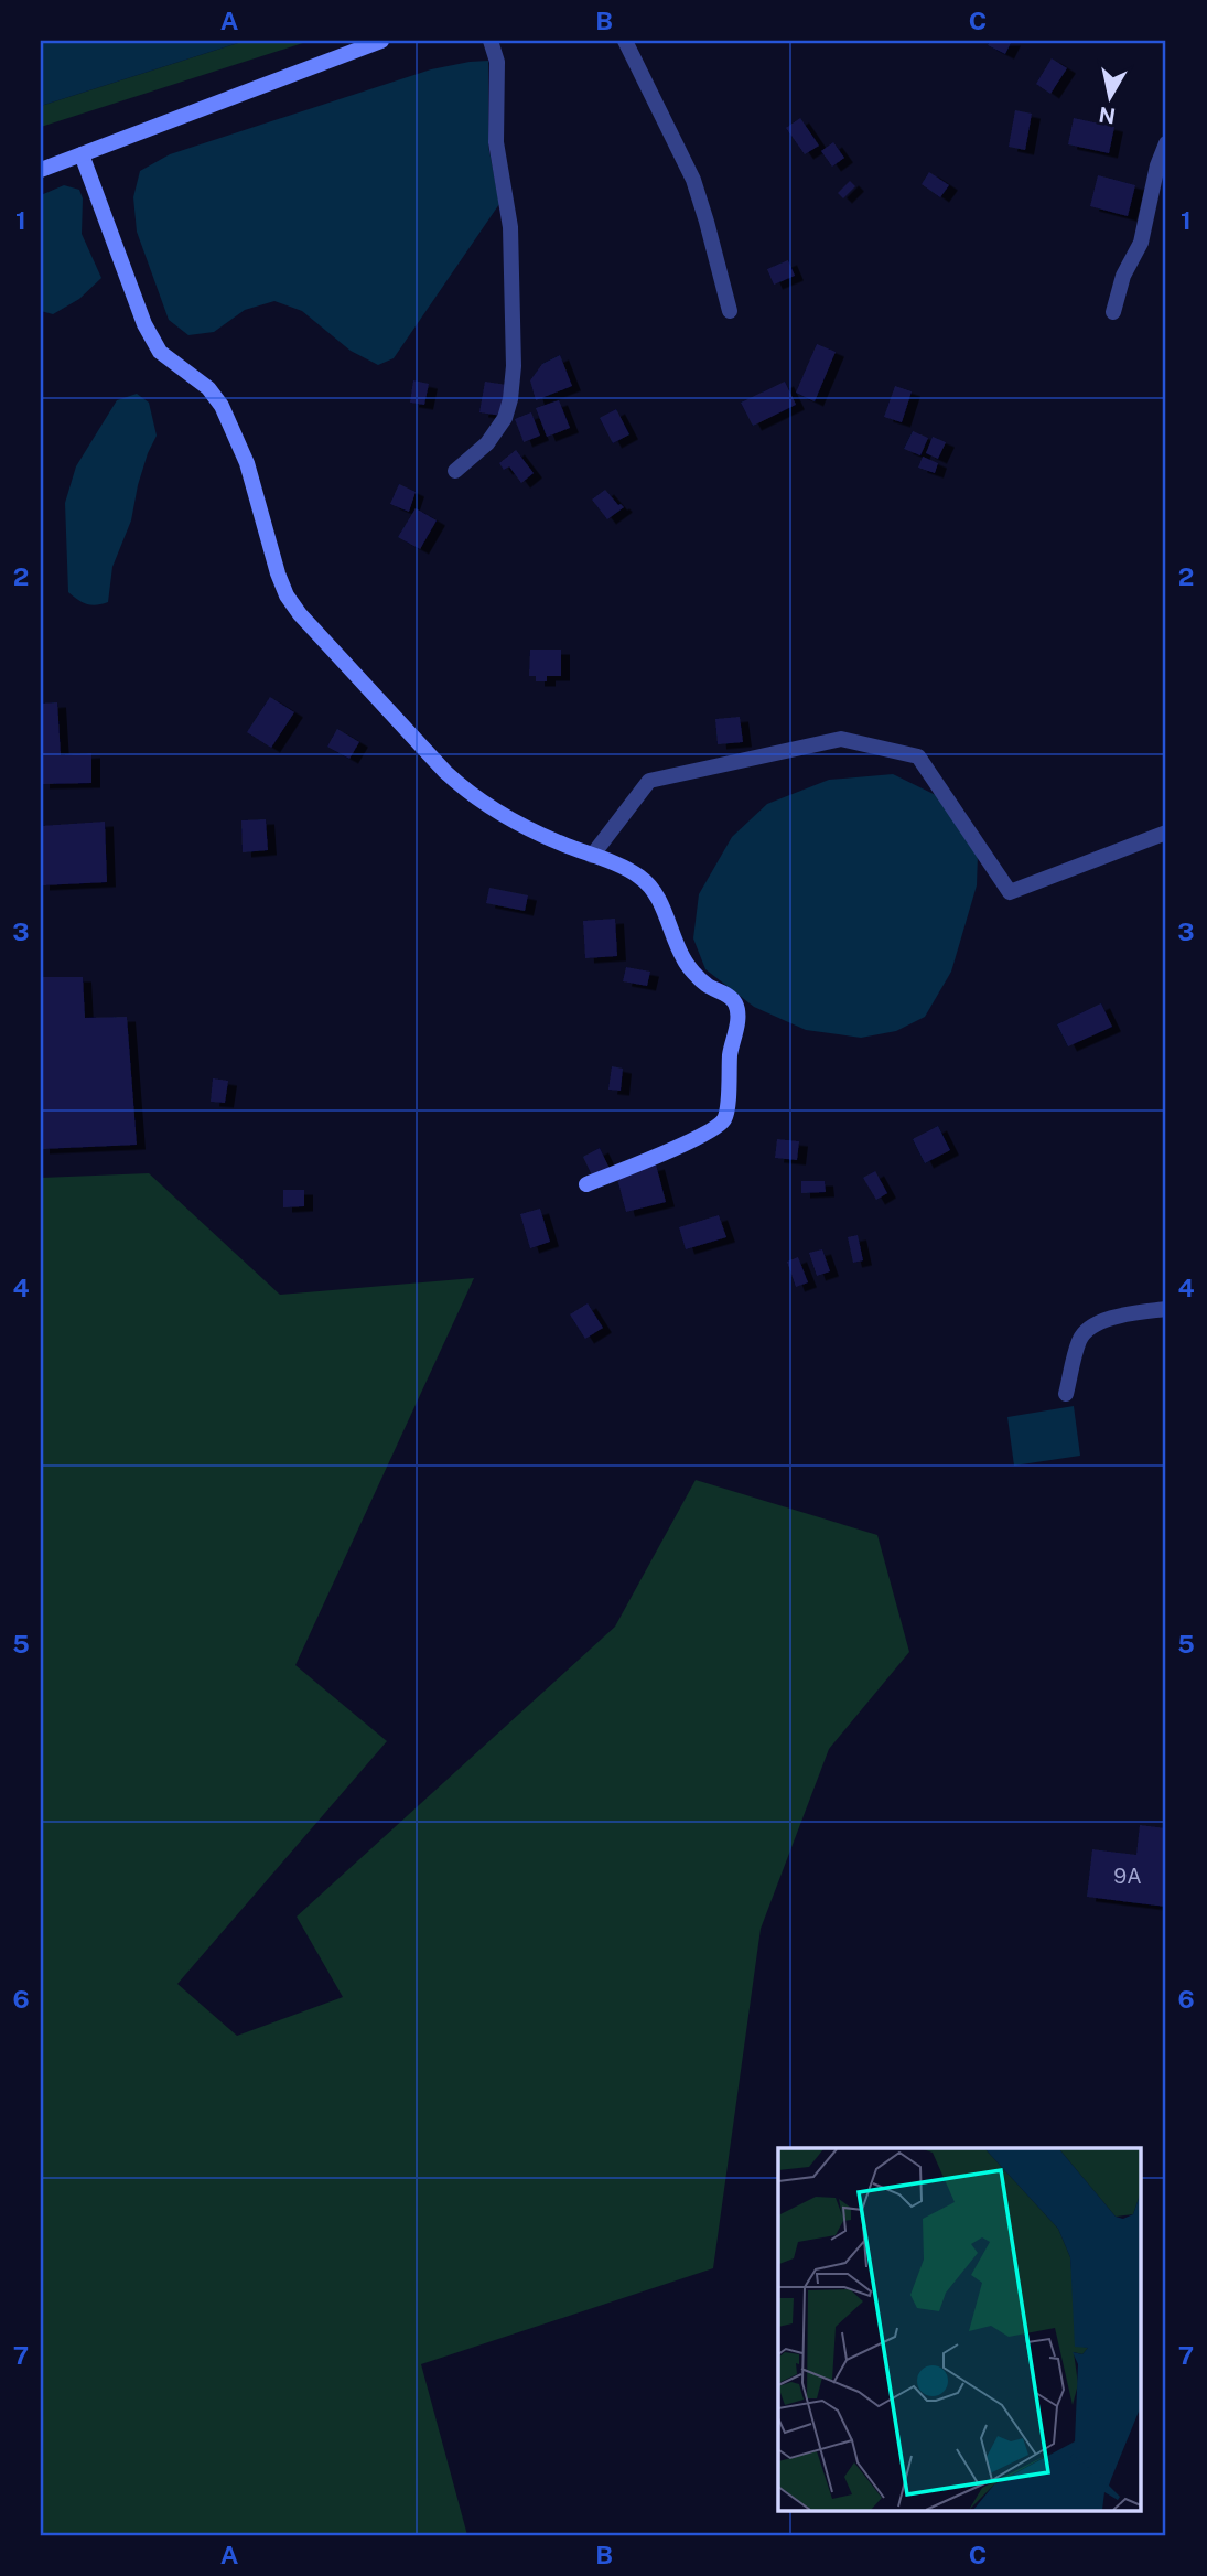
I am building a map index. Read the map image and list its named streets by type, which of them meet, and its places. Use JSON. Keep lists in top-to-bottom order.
{
  "house_numbers": ["9A"],
  "north": "bottom",
  "grid": {
    "columns": ["A", "B", "C"],
    "rows": [
      "1",
      "2",
      "3",
      "4",
      "5",
      "6",
      "7"
    ]
  }
}
